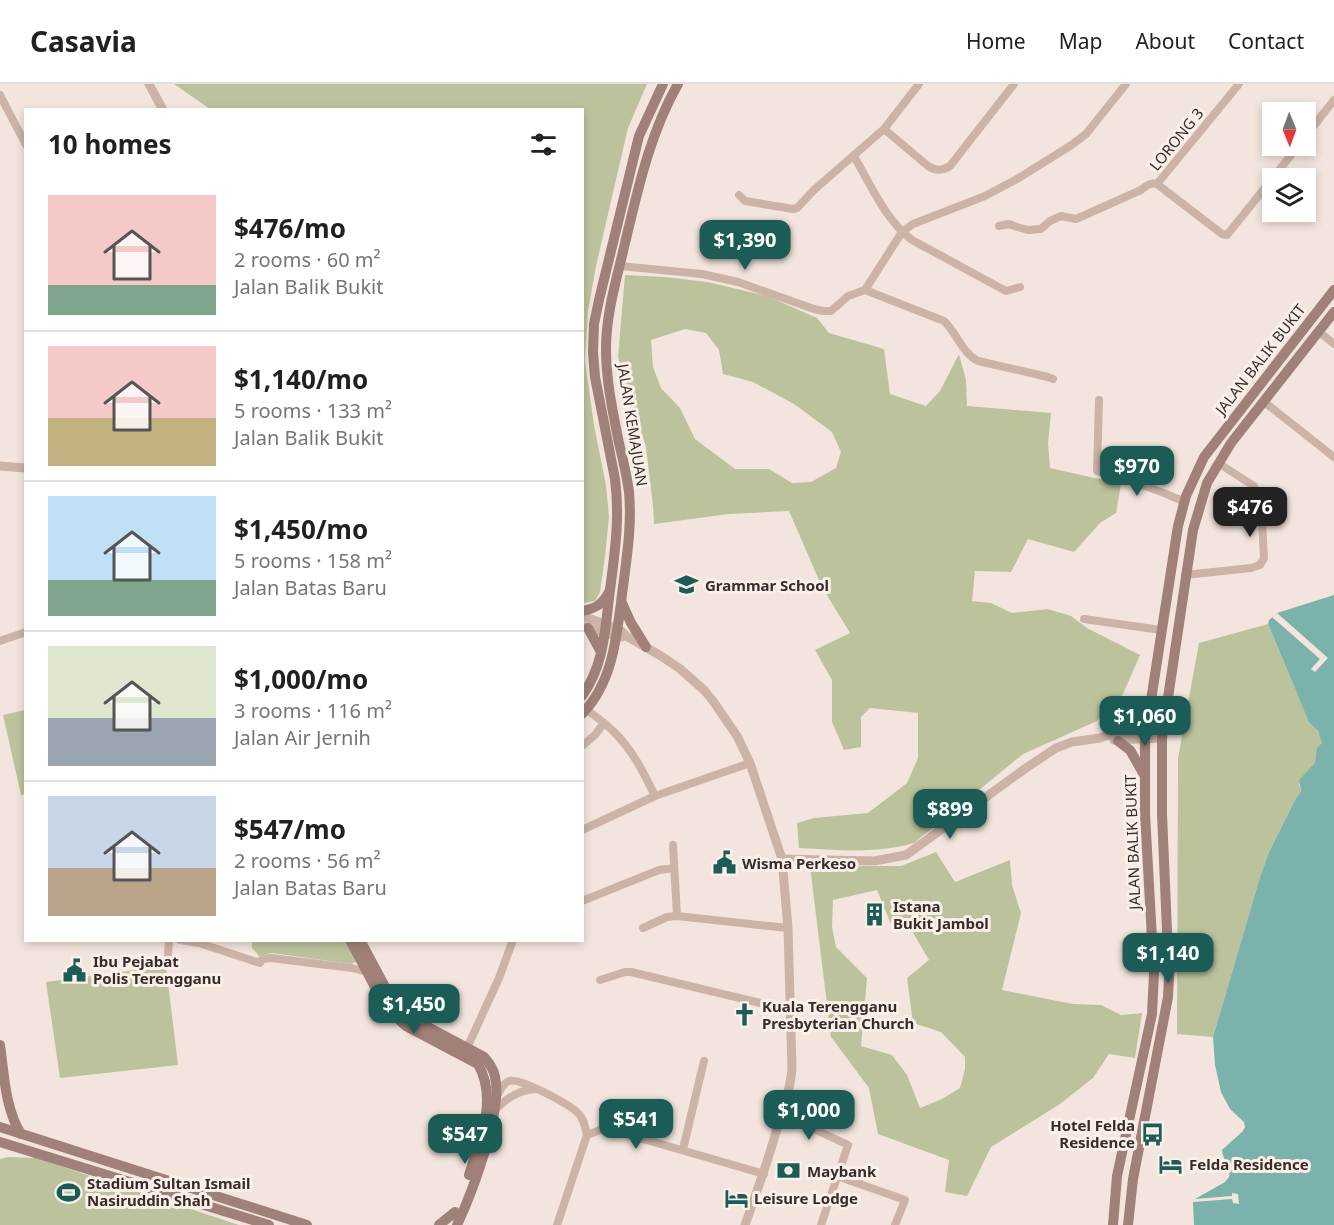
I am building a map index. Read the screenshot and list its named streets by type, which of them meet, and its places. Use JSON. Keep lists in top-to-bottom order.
{
  "streets": {
    "main road": ["JALAN BALIK BUKIT", "JALAN KEMAJUAN"],
    "street": ["LORONG 3"]
  },
  "places": {
    "school or university": ["Grammar School"],
    "public building": ["Wisma Perkeso", "Ibu Pejabat Polis Terengganu"],
    "building": ["Istana Bukit Jambol"],
    "church": ["Kuala Terengganu Presbyterian Church"],
    "bus stop": ["Hotel Felda Residence"],
    "hotel": ["Felda Residence", "Leisure Lodge"],
    "bank": ["Maybank"],
    "sports": ["Stadium Sultan Ismail Nasiruddin Shah"]
  },
  "north": "bottom",
  "page": {
    "header": "Casavia",
    "nav": [
      "Home",
      "Map",
      "About",
      "Contact"
    ],
    "heading": "10 homes",
    "list": [
      {
        "name": "$476/mo",
        "note": "2 rooms · 60 m² · Jalan Balik Bukit"
      },
      {
        "name": "$1,140/mo",
        "note": "5 rooms · 133 m² · Jalan Balik Bukit"
      },
      {
        "name": "$1,450/mo",
        "note": "5 rooms · 158 m² · Jalan Batas Baru"
      },
      {
        "name": "$1,000/mo",
        "note": "3 rooms · 116 m² · Jalan Air Jernih"
      },
      {
        "name": "$547/mo",
        "note": "2 rooms · 56 m² · Jalan Batas Baru"
      }
    ],
    "price": [
      "$1,390",
      "$970",
      "$476",
      "$1,060",
      "$899",
      "$1,140",
      "$1,450",
      "$1,000",
      "$541",
      "$547"
    ]
  }
}
